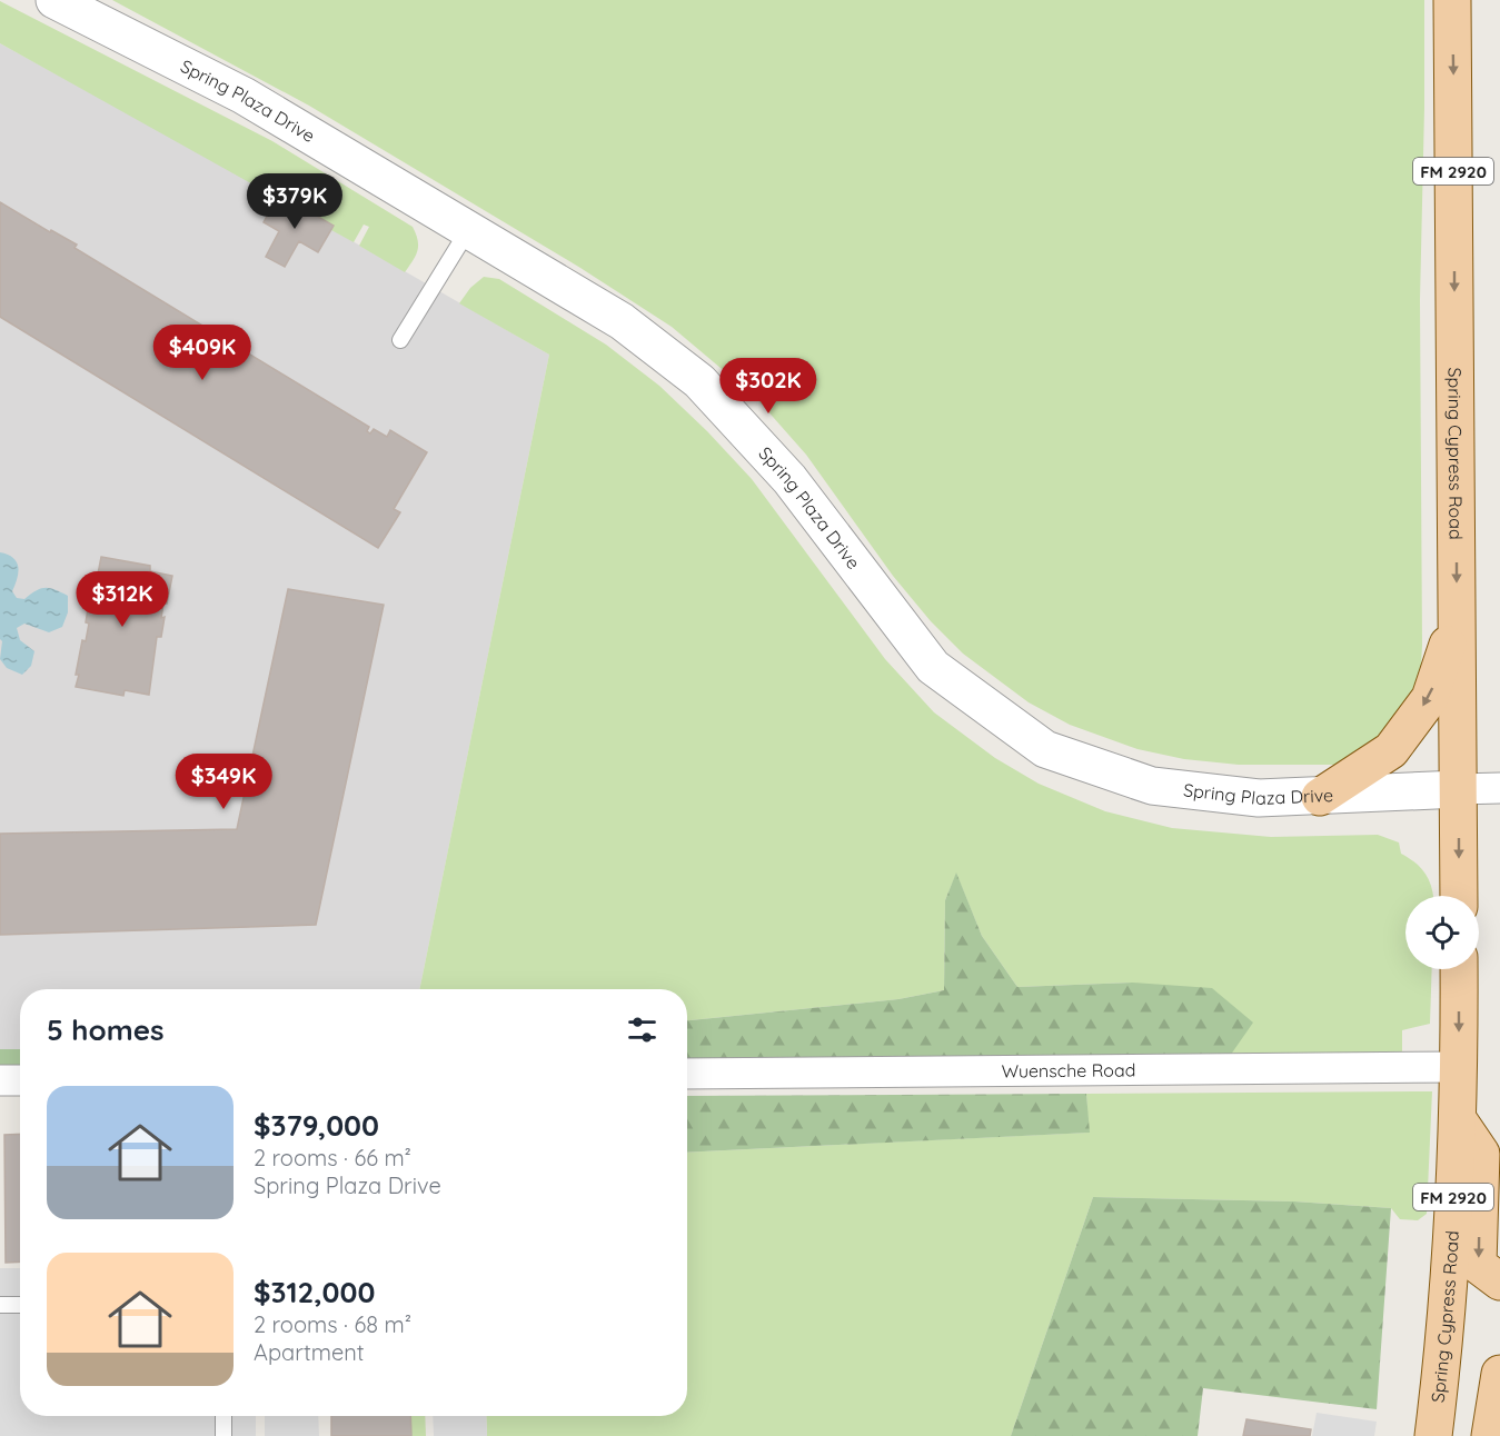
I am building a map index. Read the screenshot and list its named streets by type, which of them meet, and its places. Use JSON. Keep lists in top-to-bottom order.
{
  "streets": {
    "main road": ["FM 2920", "Spring Cypress Road"],
    "street": ["Spring Plaza Drive", "Wuensche Road"]
  },
  "crossings": [
    ["Spring Plaza Drive", "Spring Cypress Road"],
    ["Spring Cypress Road", "Wuensche Road"]
  ],
  "one_way": ["Spring Cypress Road"],
  "page": {
    "price": [
      "$379K",
      "$409K",
      "$302K",
      "$312K",
      "$349K"
    ],
    "heading": "5 homes",
    "list": [
      {
        "name": "$379,000",
        "note": "2 rooms · 66 m² · Spring Plaza Drive"
      },
      {
        "name": "$312,000",
        "note": "2 rooms · 68 m² · Apartment"
      }
    ]
  }
}
